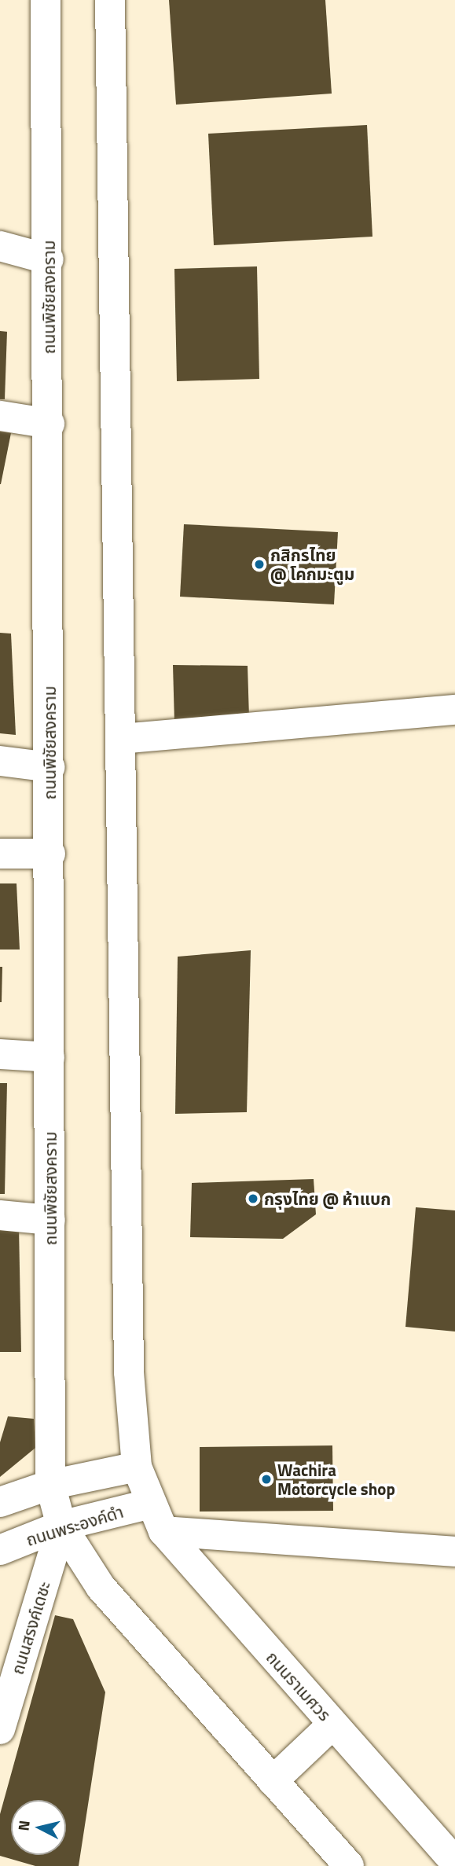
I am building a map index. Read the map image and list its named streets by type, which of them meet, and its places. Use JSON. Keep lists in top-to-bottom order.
{
  "streets": {
    "main road": [
      "ถนนพิชัยสงคราม",
      "ถนนพระองค์ดำ",
      "ถนนสรงค์เดชะ",
      "ถนนราเมศวร"
    ]
  },
  "crossings": [
    ["ถนนพิชัยสงคราม", "ถนนพระองค์ดำ"],
    ["ถนนพิชัยสงคราม", "ถนนสรงค์เดชะ"],
    ["ถนนพระองค์ดำ", "ถนนสรงค์เดชะ"],
    ["ถนนพระองค์ดำ", "ถนนราเมศวร"]
  ],
  "places": ["กสิกรไทย @ โคกมะตูม", "กรุงไทย @ ห้าแบก", "Wachira Motorcycle shop"],
  "north": "left"
}
